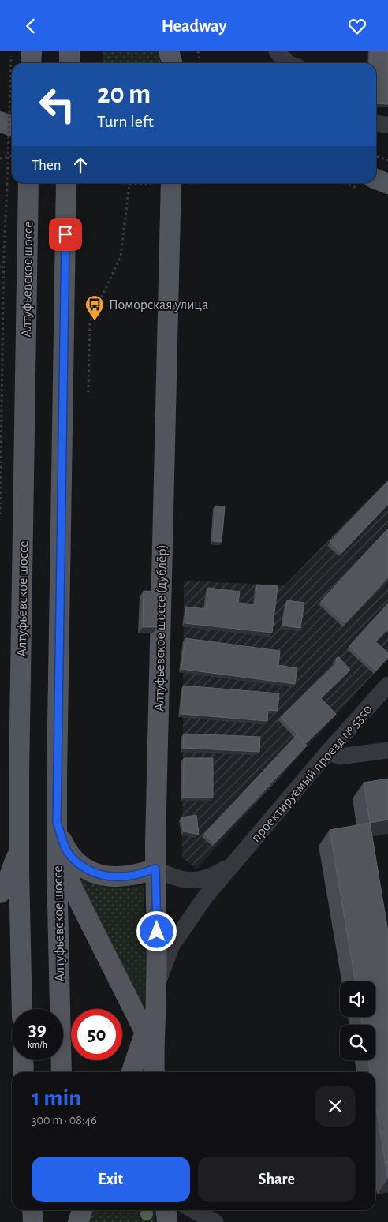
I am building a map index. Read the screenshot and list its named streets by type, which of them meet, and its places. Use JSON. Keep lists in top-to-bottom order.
{
  "streets": {
    "main road": ["Алтуфьевское шоссе", "Алтуфьевское шоссе (дублёр)"],
    "street": ["проектируемый проезд № 5350"]
  },
  "crossings": [
    ["Алтуфьевское шоссе (дублёр)", "проектируемый проезд № 5350"]
  ],
  "places": {
    "bus stop": ["Поморская улица"]
  },
  "page": {
    "header": "Headway",
    "turn": ["20 m", "Turn left"],
    "then": "Then",
    "speed": "39 km/h",
    "limit": "50",
    "heading": ["1 min", "300 m · 08:46"],
    "buttons": ["Exit", "Share"]
  }
}
